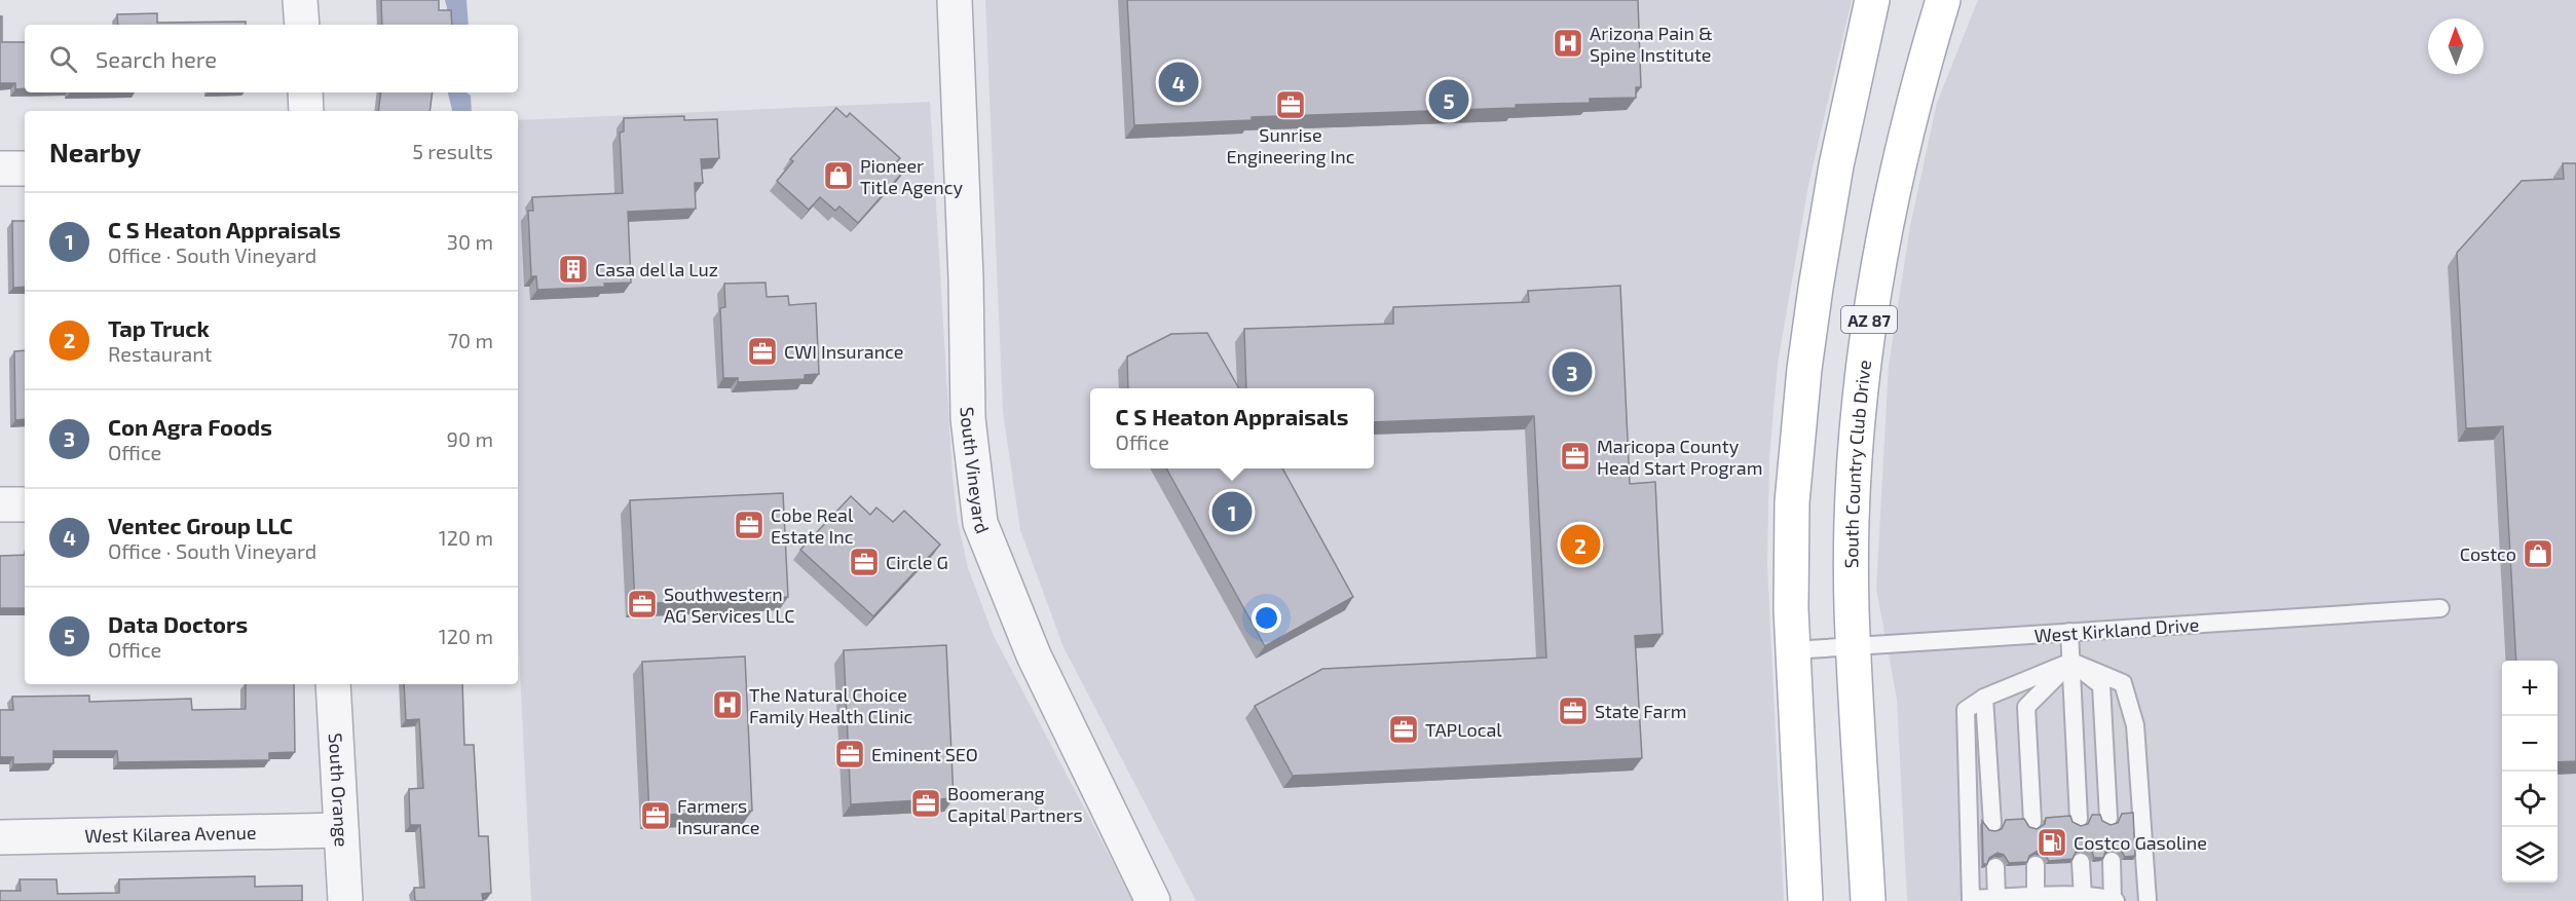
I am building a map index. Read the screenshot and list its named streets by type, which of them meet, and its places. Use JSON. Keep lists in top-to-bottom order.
{
  "streets": {
    "main road": ["AZ 87", "South Country Club Drive"],
    "street": ["South Vineyard", "South Orange", "West Kilarea Avenue"],
    "lane": ["West Kirkland Drive"]
  },
  "crossings": [
    ["South Country Club Drive", "West Kirkland Drive"],
    ["South Orange", "West Kilarea Avenue"]
  ],
  "places": {
    "hospital": ["Arizona Pain & Spine Institute", "The Natural Choice Family Health Clinic"],
    "office": [
      "Sunrise Engineering Inc",
      "CWI Insurance",
      "Maricopa County Head Start Program",
      "Cobe Real Estate Inc",
      "Circle G",
      "Southwestern AG Services LLC",
      "State Farm",
      "TAPLocal",
      "Eminent SEO",
      "Boomerang Capital Partners",
      "Farmers Insurance"
    ],
    "shop": ["Pioneer Title Agency", "Costco"],
    "building": ["Casa del la Luz"],
    "fuel station": ["Costco Gasoline"]
  },
  "north": "top",
  "page": {
    "search": "Search here",
    "pins": [
      "4",
      "5",
      "3",
      "1",
      "2"
    ],
    "heading": ["Nearby", "5 results"],
    "list": [
      {
        "mark": "1",
        "name": "C S Heaton Appraisals",
        "note": "Office · South Vineyard",
        "value": "30 m"
      },
      {
        "mark": "2",
        "name": "Tap Truck",
        "note": "Restaurant",
        "value": "70 m"
      },
      {
        "mark": "3",
        "name": "Con Agra Foods",
        "note": "Office",
        "value": "90 m"
      },
      {
        "mark": "4",
        "name": "Ventec Group LLC",
        "note": "Office · South Vineyard",
        "value": "120 m"
      },
      {
        "mark": "5",
        "name": "Data Doctors",
        "note": "Office",
        "value": "120 m"
      }
    ],
    "popup": ["C S Heaton Appraisals", "Office"],
    "map_buttons": ["+", "−"]
  }
}
